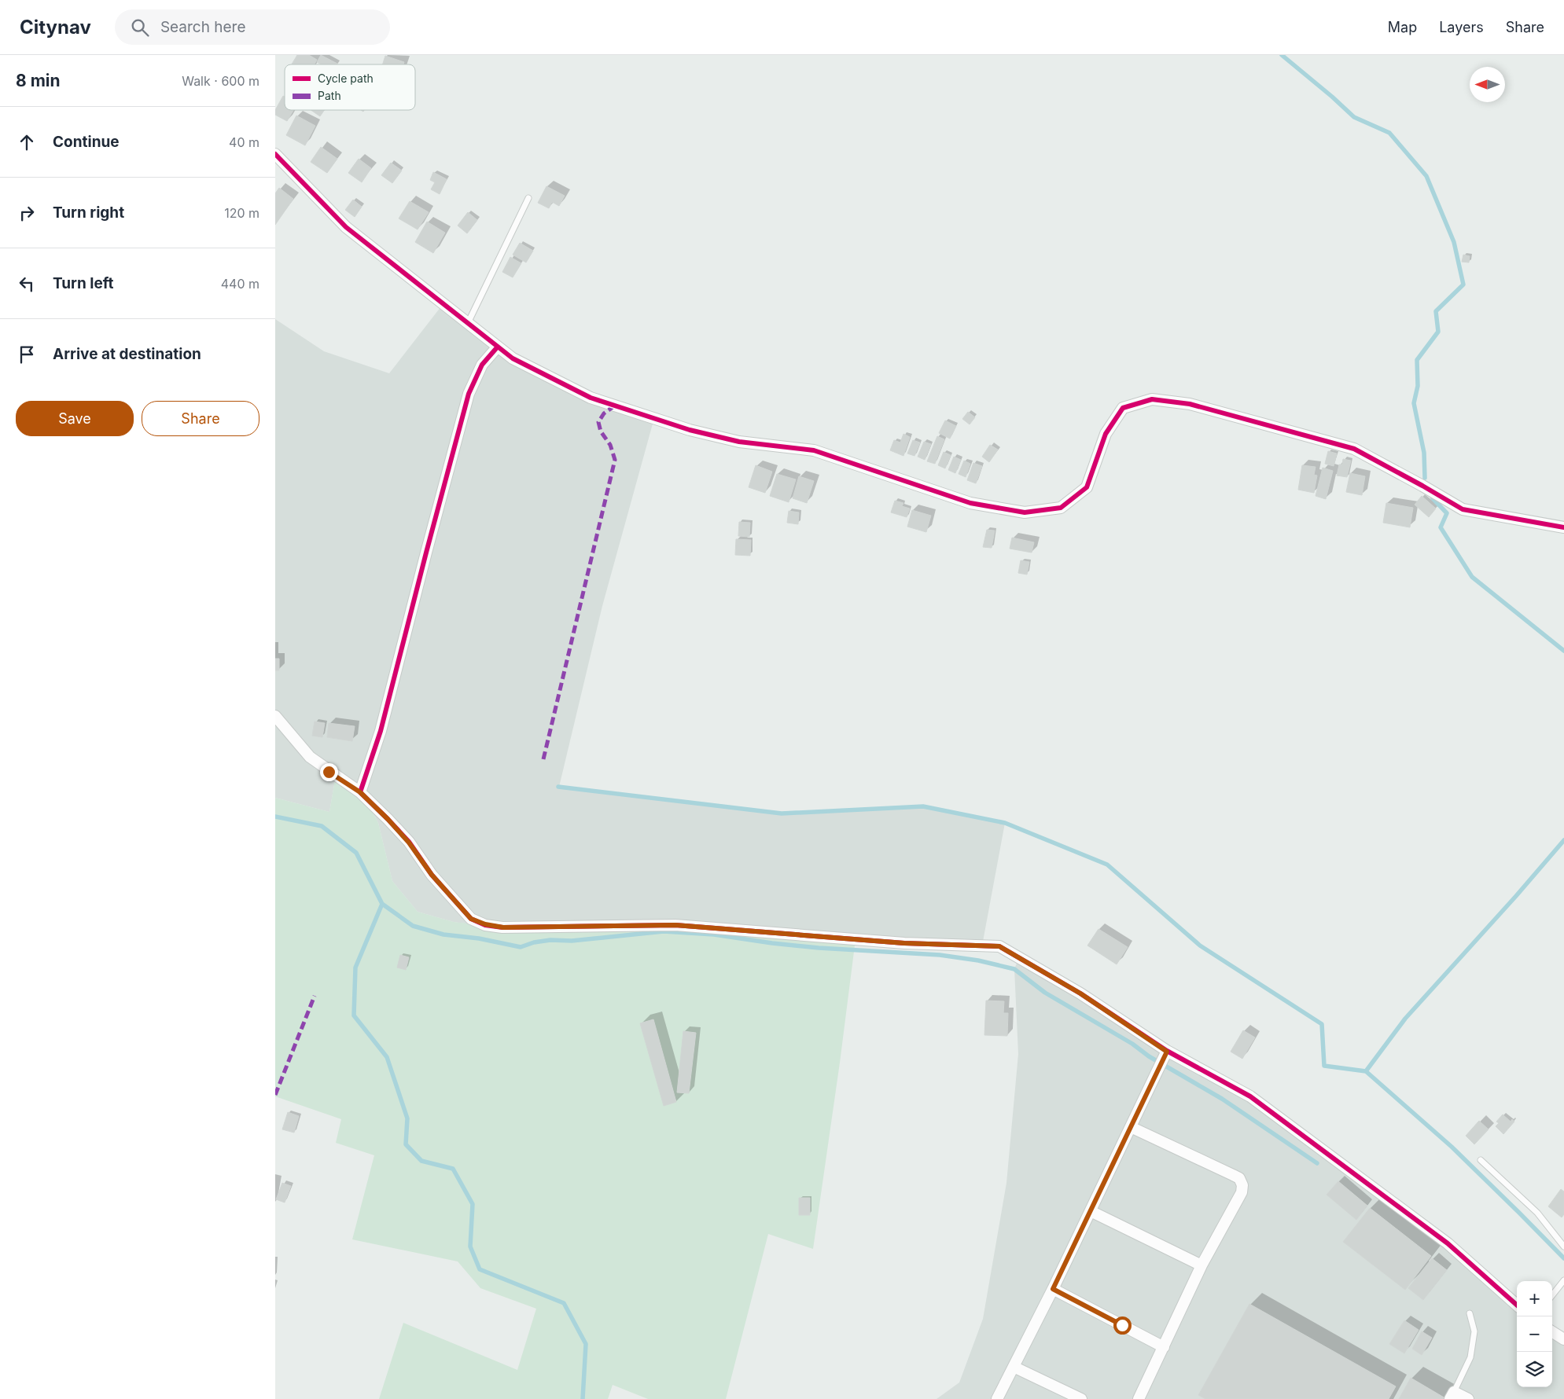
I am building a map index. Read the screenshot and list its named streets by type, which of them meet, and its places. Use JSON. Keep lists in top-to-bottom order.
{
  "legend": ["Cycle path", "Path"],
  "north": "left",
  "page": {
    "header": "Citynav",
    "search": "Search here",
    "nav": ["Map", "Layers", "Share"],
    "heading": ["8 min", "Walk · 600 m"],
    "list": [
      ["Continue", "40 m"],
      ["Turn right", "120 m"],
      ["Turn left", "440 m"],
      "Arrive at destination"
    ],
    "buttons": ["Save", "Share"],
    "map_buttons": ["+", "−"]
  }
}
